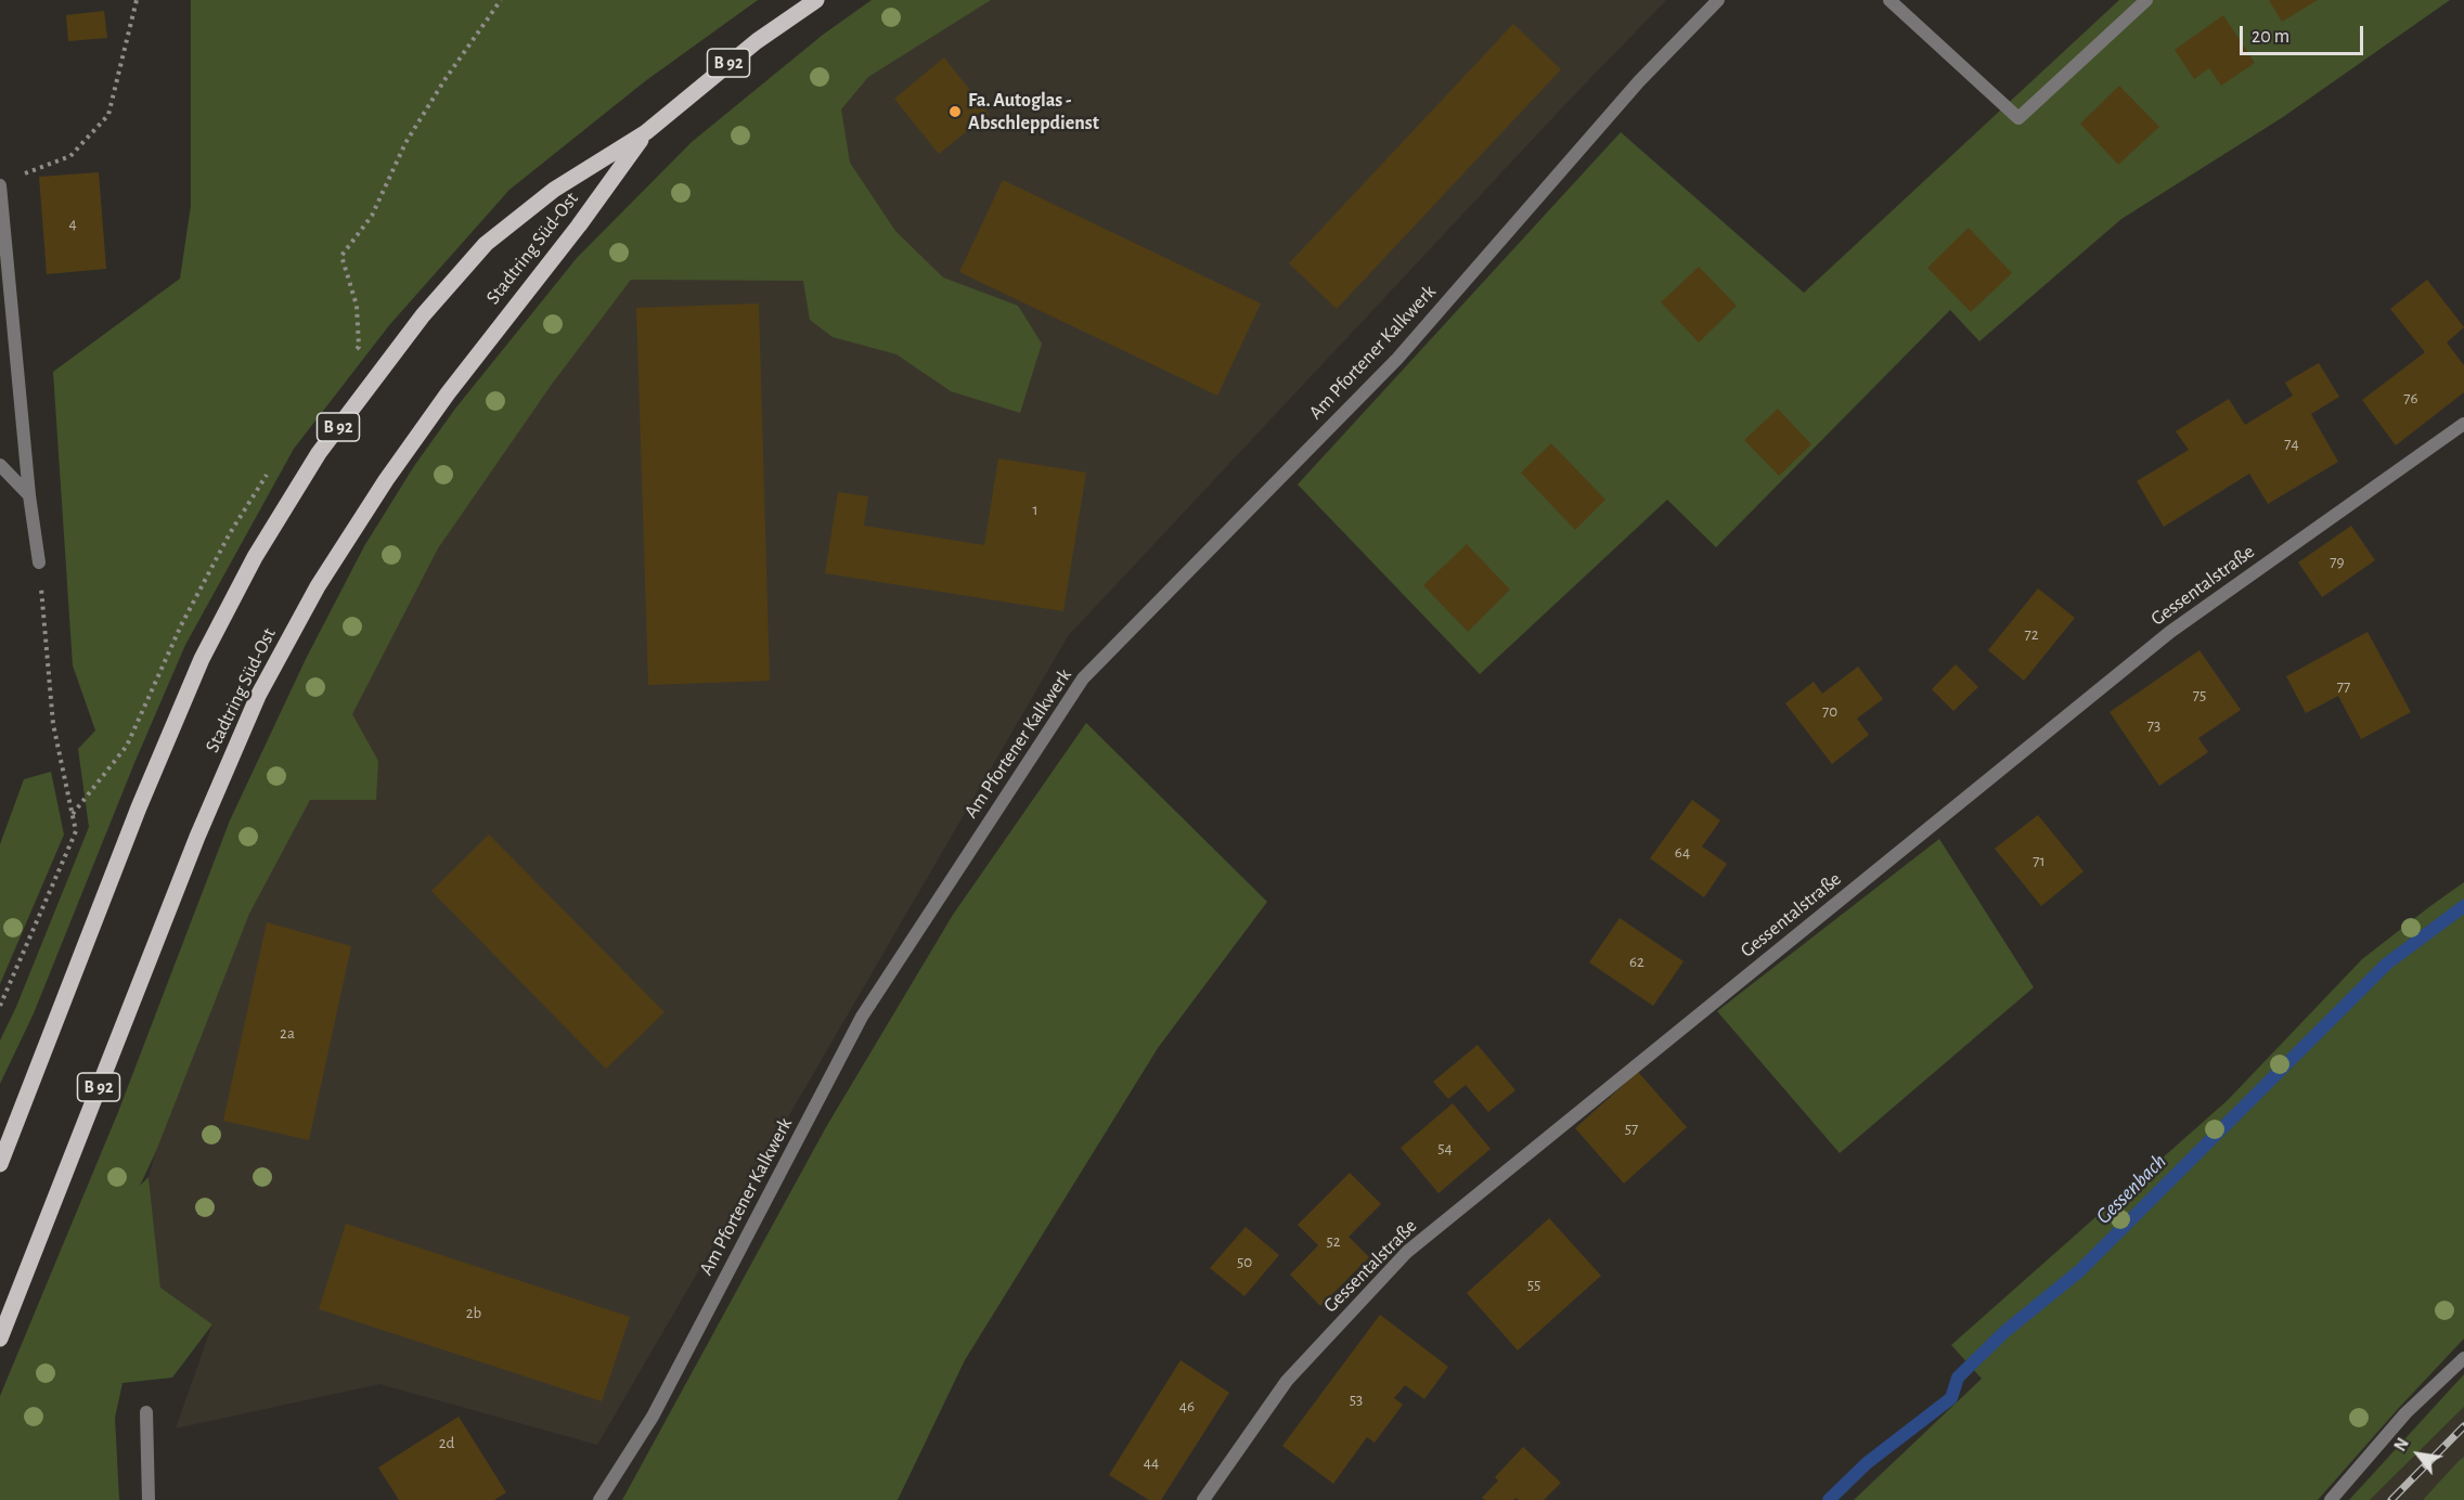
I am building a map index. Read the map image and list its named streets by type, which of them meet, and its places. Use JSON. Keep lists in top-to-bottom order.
{
  "streets": {
    "main road": ["B 92", "Stadtring Süd-Ost"],
    "street": ["Am Pfortener Kalkwerk", "Gessentalstraße"]
  },
  "water": ["Gessenbach"],
  "places": ["Fa. Autoglas - Abschleppdienst"],
  "house_numbers": [
    "4",
    "76",
    "74",
    "1",
    "79",
    "72",
    "77",
    "75",
    "70",
    "73",
    "64",
    "71",
    "62",
    "2a",
    "57",
    "54",
    "52",
    "50",
    "55",
    "2b",
    "53",
    "46",
    "2d",
    "44"
  ],
  "scale_bar": "20 m",
  "north": "top left"
}
